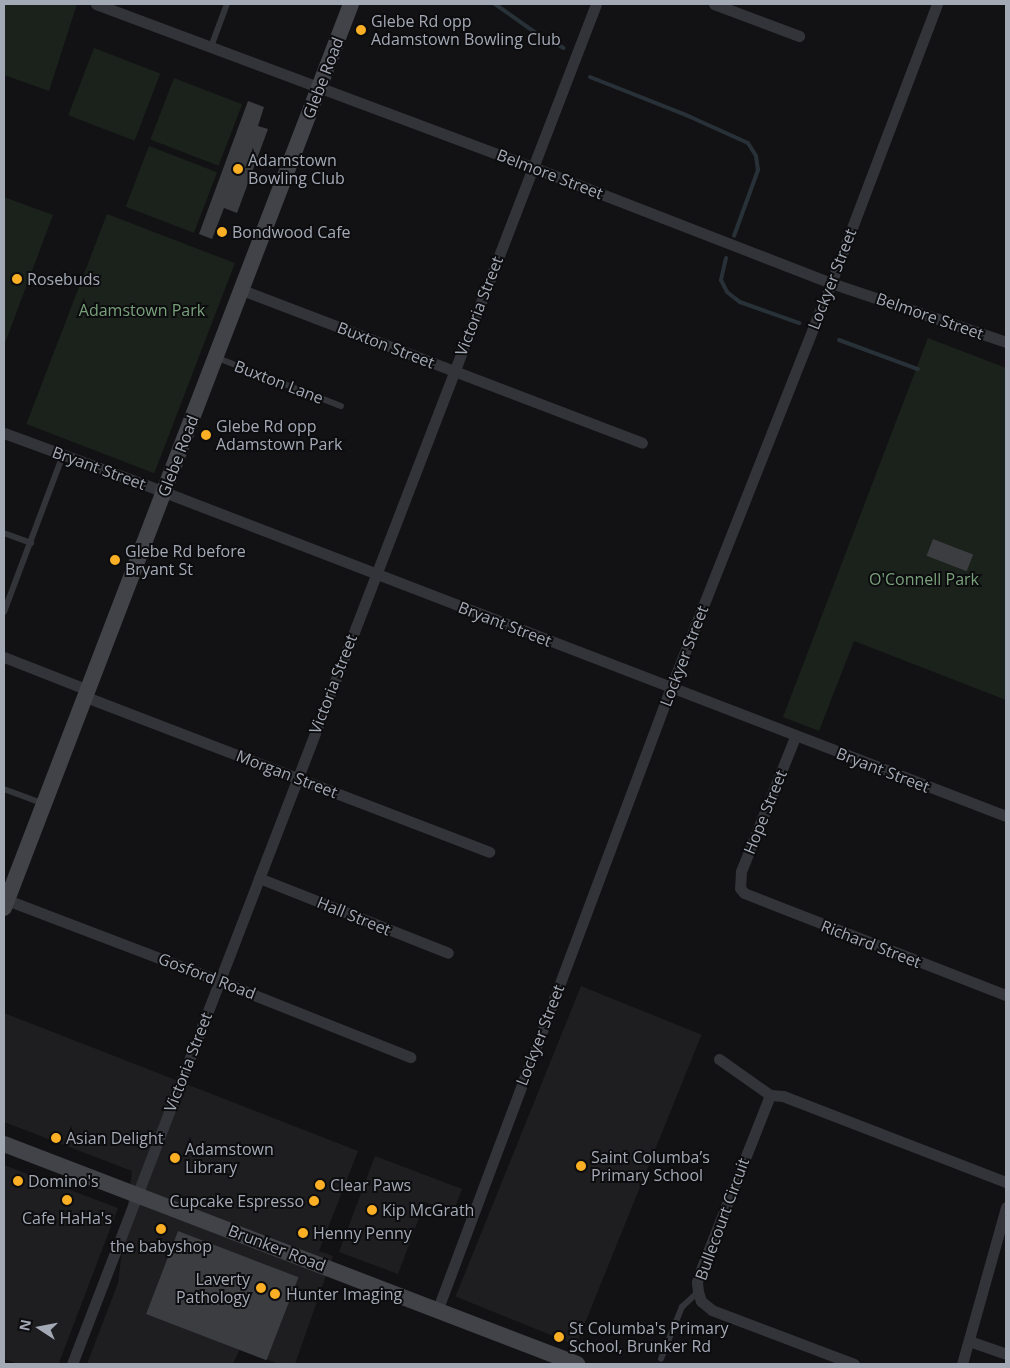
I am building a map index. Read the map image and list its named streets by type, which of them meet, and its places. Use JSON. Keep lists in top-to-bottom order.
{
  "streets": {
    "main road": ["Glebe Road", "Brunker Road"],
    "street": [
      "Belmore Street",
      "Lockyer Street",
      "Victoria Street",
      "Buxton Street",
      "Bryant Street",
      "Morgan Street",
      "Hope Street",
      "Hall Street",
      "Richard Street",
      "Gosford Road",
      "Bullecourt Circuit"
    ],
    "lane": ["Buxton Lane"]
  },
  "crossings": [
    ["Glebe Road", "Belmore Street"],
    ["Glebe Road", "Buxton Street"],
    ["Glebe Road", "Buxton Lane"],
    ["Glebe Road", "Bryant Street"],
    ["Glebe Road", "Morgan Street"],
    ["Glebe Road", "Gosford Road"],
    ["Belmore Street", "Lockyer Street"],
    ["Belmore Street", "Victoria Street"],
    ["Lockyer Street", "Bryant Street"],
    ["Lockyer Street", "Brunker Road"],
    ["Victoria Street", "Buxton Street"],
    ["Victoria Street", "Bryant Street"],
    ["Victoria Street", "Morgan Street"],
    ["Victoria Street", "Hall Street"],
    ["Victoria Street", "Gosford Road"],
    ["Victoria Street", "Brunker Road"],
    ["Bryant Street", "Hope Street"],
    ["Hope Street", "Richard Street"]
  ],
  "parks": ["Adamstown Park", "O'Connell Park"],
  "places": [
    "Glebe Rd opp Adamstown Bowling Club",
    "Adamstown Bowling Club",
    "Bondwood Cafe",
    "Rosebuds",
    "Glebe Rd opp Adamstown Park",
    "Glebe Rd before Bryant St",
    "Asian Delight",
    "Adamstown Library",
    "Saint Columba’s Primary School",
    "Domino's",
    "Clear Paws",
    "Cafe HaHa's",
    "Cupcake Espresso",
    "Kip McGrath",
    "the babyshop",
    "Henny Penny",
    "Laverty Pathology",
    "Hunter Imaging",
    "St Columba's Primary School, Brunker Rd"
  ],
  "north": "left"
}
